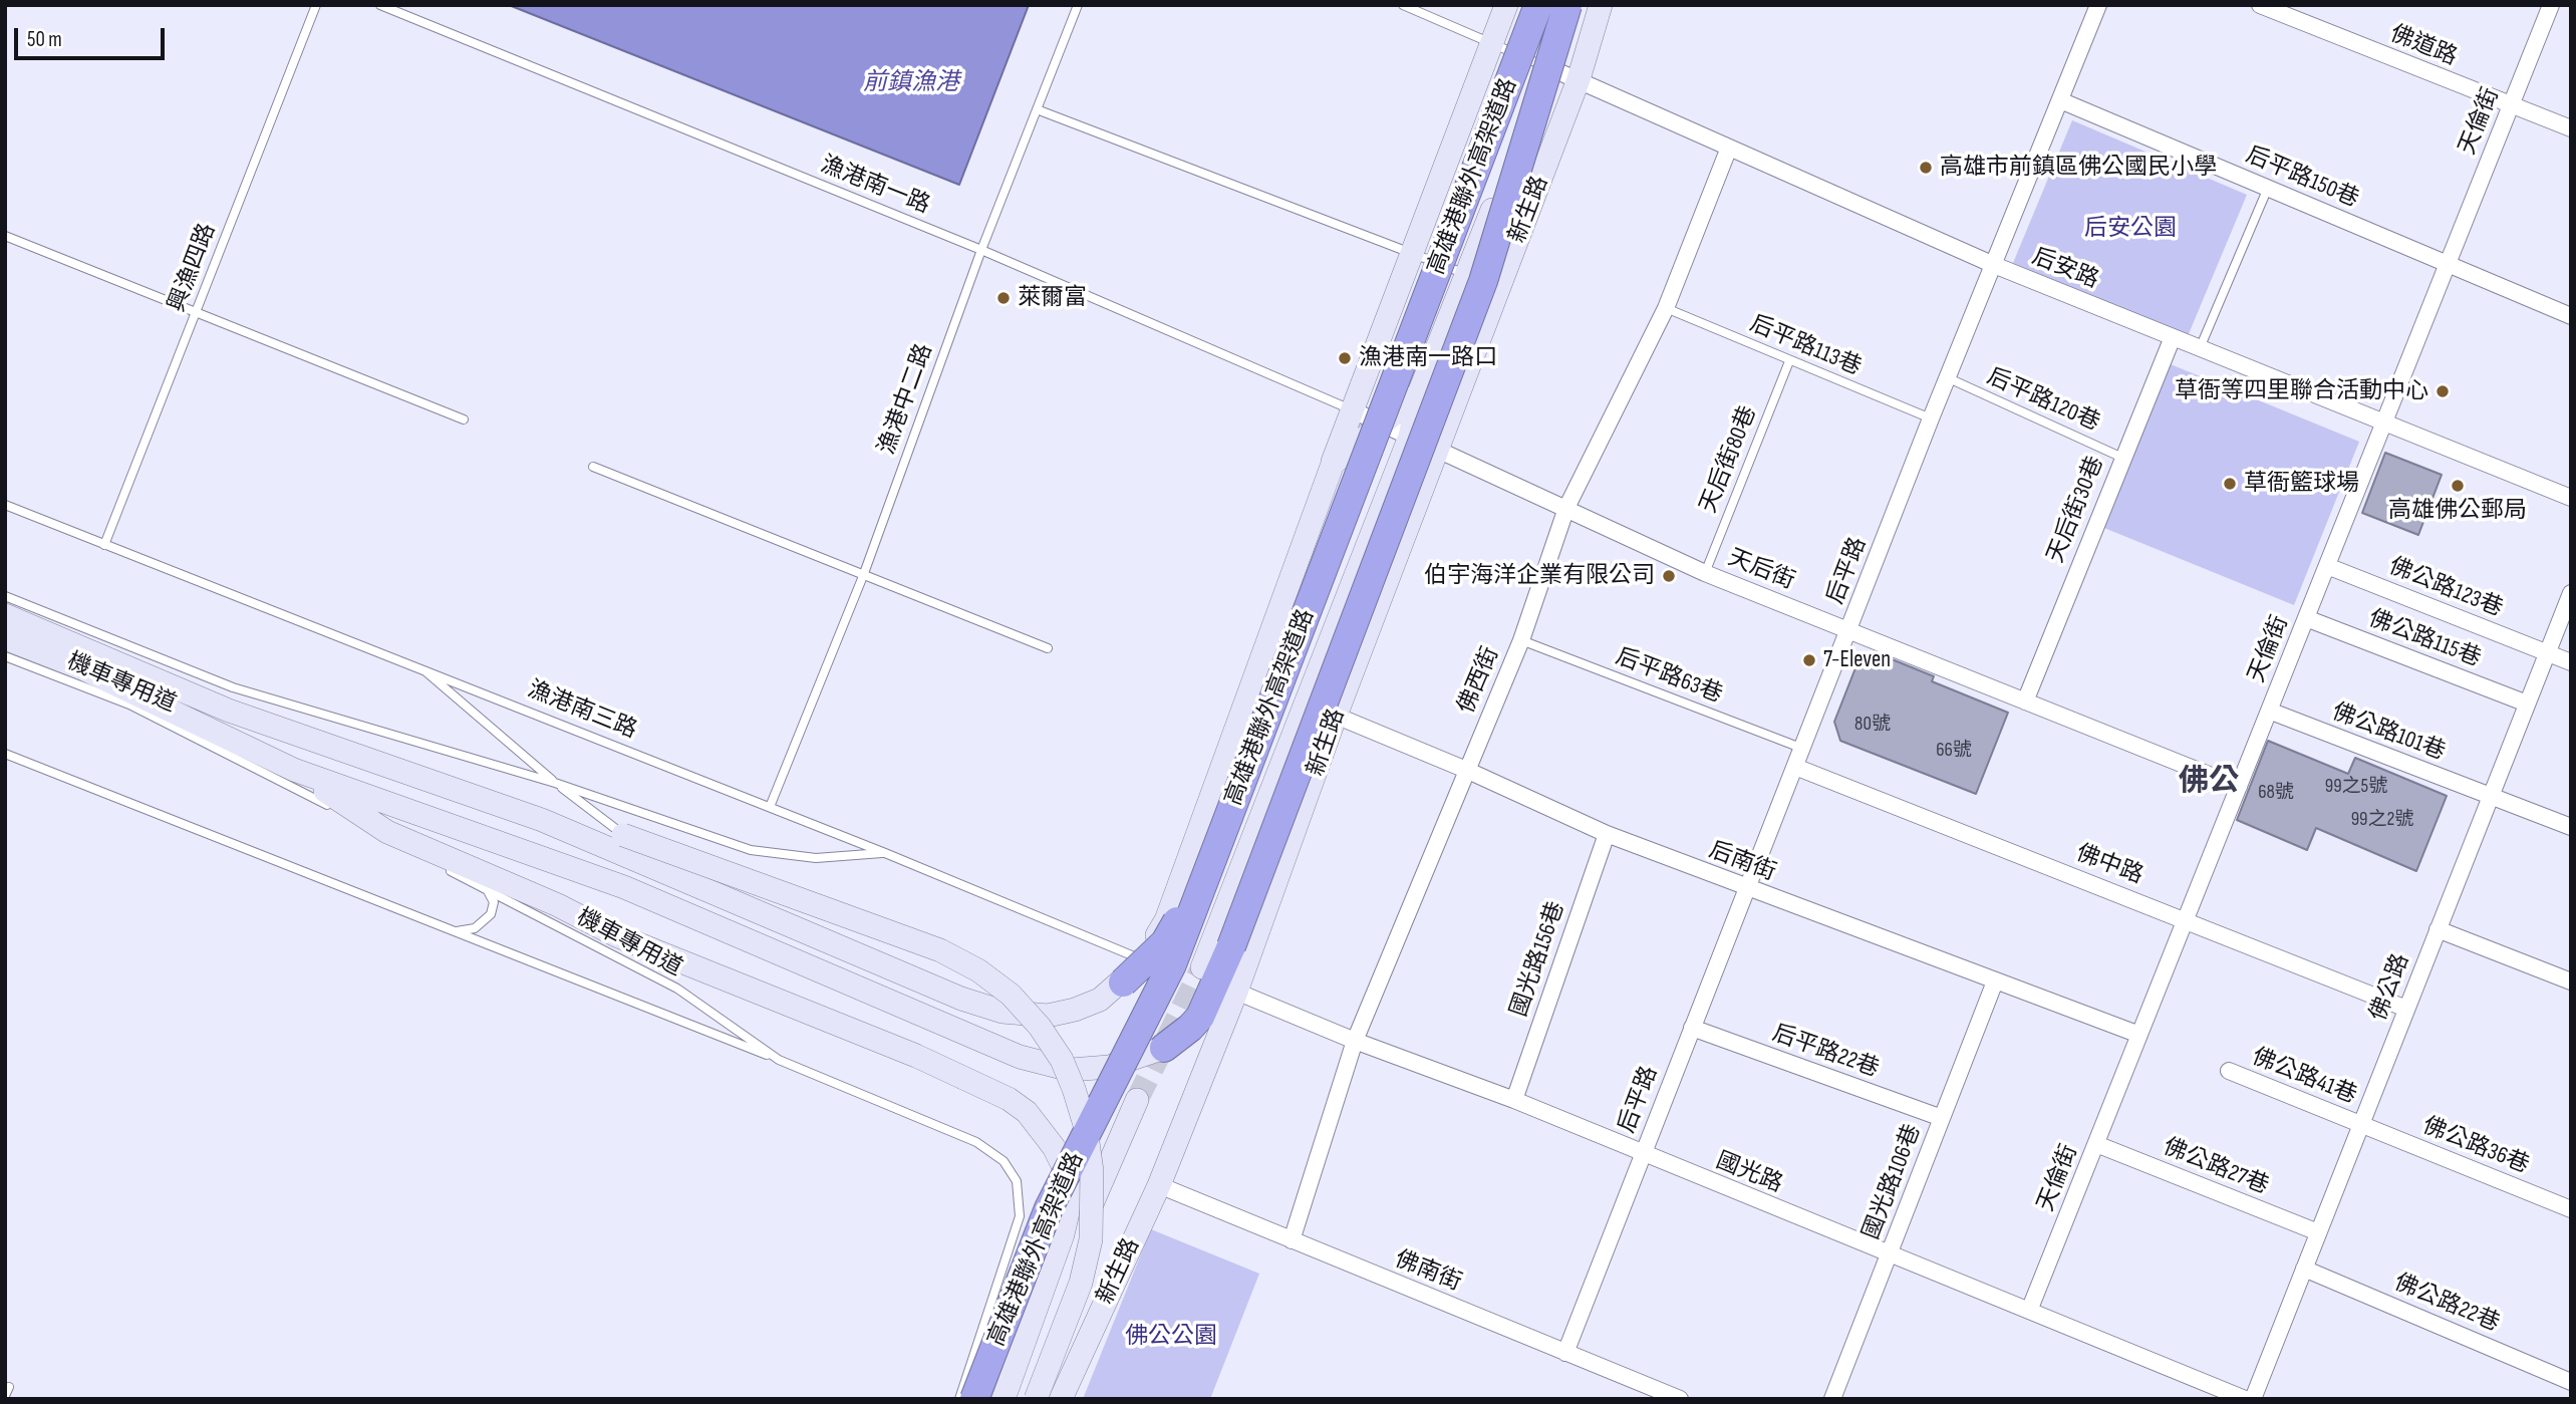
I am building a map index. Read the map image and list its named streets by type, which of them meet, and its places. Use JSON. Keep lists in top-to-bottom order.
{
  "streets": {
    "highway": ["高雄港聯外高架道路"],
    "street": [
      "佛道路",
      "天倫街",
      "后平路150巷",
      "新生路",
      "后安路",
      "天后街30巷",
      "天后街",
      "后平路",
      "佛公路123巷",
      "佛公路115巷",
      "佛西街",
      "佛公路101巷",
      "后南街",
      "佛中路",
      "國光路156巷",
      "佛公路",
      "后平路22巷",
      "佛公路41巷",
      "佛公路36巷",
      "佛公路27巷",
      "國光路",
      "國光路106巷",
      "佛南街",
      "佛公路22巷"
    ],
    "lane": [
      "漁港南一路",
      "興漁四路",
      "后平路113巷",
      "漁港中二路",
      "后平路120巷",
      "天后街80巷",
      "后平路63巷",
      "機車專用道",
      "漁港南三路"
    ]
  },
  "crossings": [
    ["佛道路", "天倫街"],
    ["天倫街", "后平路150巷"],
    ["天倫街", "后安路"],
    ["天倫街", "天后街"],
    ["天倫街", "佛公路123巷"],
    ["天倫街", "佛公路115巷"],
    ["天倫街", "佛公路101巷"],
    ["天倫街", "后南街"],
    ["天倫街", "佛中路"],
    ["天倫街", "佛公路27巷"],
    ["天倫街", "國光路"],
    ["后平路150巷", "后平路"],
    ["漁港南一路", "漁港中二路"],
    ["漁港南一路", "天后街"],
    ["新生路", "后安路"],
    ["新生路", "天后街"],
    ["新生路", "后南街"],
    ["新生路", "國光路"],
    ["新生路", "佛南街"],
    ["興漁四路", "漁港南三路"],
    ["后安路", "天后街30巷"],
    ["后安路", "后平路"],
    ["后安路", "佛西街"],
    ["后平路113巷", "天后街80巷"],
    ["后平路113巷", "后平路"],
    ["后平路113巷", "佛西街"],
    ["漁港中二路", "漁港南三路"],
    ["后平路120巷", "天后街30巷"],
    ["后平路120巷", "后平路"],
    ["天后街80巷", "天后街"],
    ["天后街30巷", "天后街"],
    ["天后街", "后平路"],
    ["天后街", "佛西街"],
    ["后平路", "后平路63巷"],
    ["后平路", "后南街"],
    ["后平路", "佛中路"],
    ["后平路", "后平路22巷"],
    ["后平路", "國光路"],
    ["后平路", "佛南街"],
    ["佛公路123巷", "佛公路"],
    ["佛公路115巷", "佛公路"],
    ["后平路63巷", "佛西街"],
    ["佛西街", "后南街"],
    ["佛西街", "國光路"],
    ["佛西街", "佛南街"],
    ["機車專用道", "漁港南三路"],
    ["佛公路101巷", "佛公路"],
    ["后南街", "國光路156巷"],
    ["后南街", "國光路106巷"],
    ["佛中路", "佛公路"],
    ["國光路156巷", "國光路"],
    ["佛公路", "佛公路41巷"],
    ["佛公路", "佛公路36巷"],
    ["佛公路", "佛公路27巷"],
    ["佛公路", "佛公路22巷"],
    ["后平路22巷", "國光路106巷"],
    ["佛公路41巷", "佛公路36巷"],
    ["國光路", "國光路106巷"]
  ],
  "districts": ["佛公"],
  "water": ["前鎮漁港"],
  "parks": ["后安公園", "佛公公園"],
  "places": [
    "高雄市前鎮區佛公國民小學",
    "萊爾富",
    "漁港南一路口",
    "草衙等四里聯合活動中心",
    "草衙籃球場",
    "高雄佛公郵局",
    "伯宇海洋企業有限公司",
    "7-Eleven"
  ],
  "house_numbers": [
    "80號",
    "66號",
    "99之5號",
    "68號",
    "99之2號"
  ],
  "scale_bar": "50 m"
}
